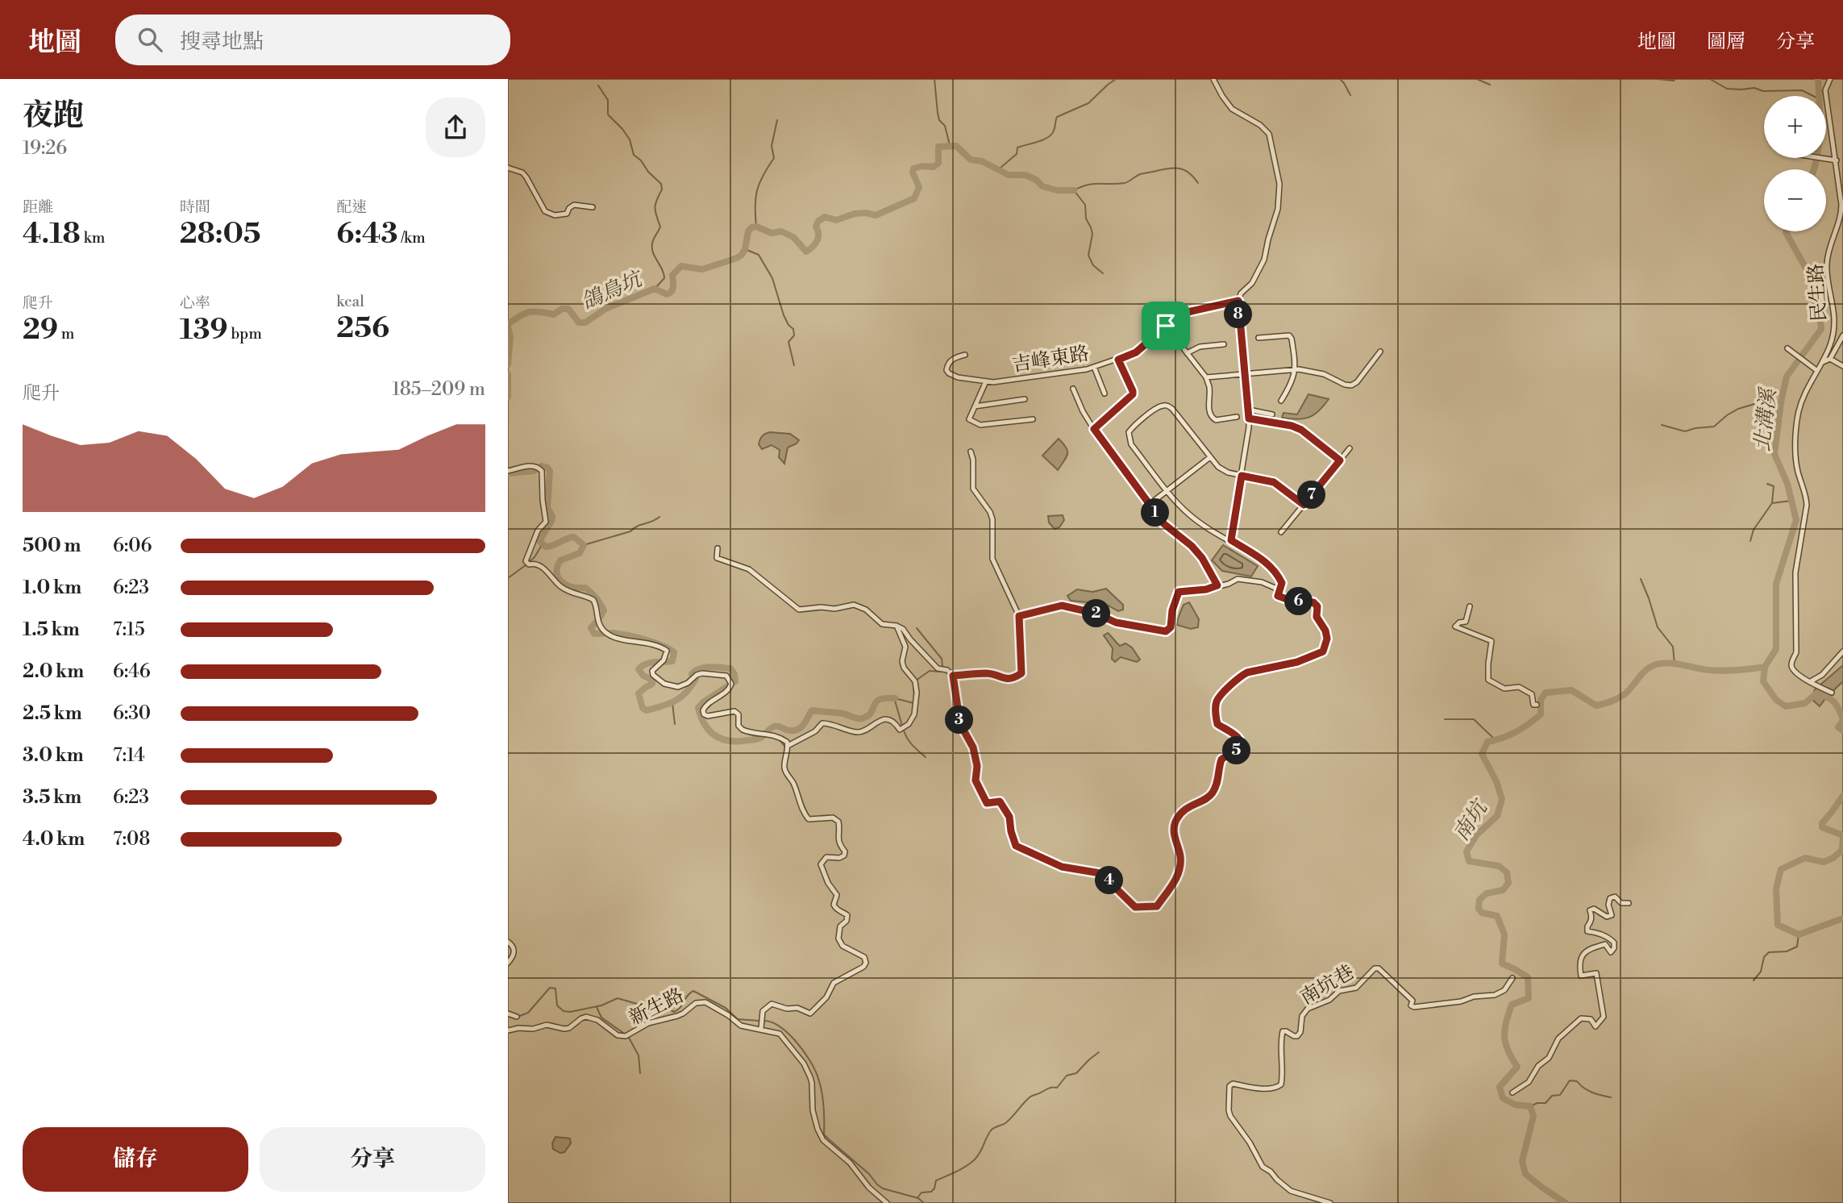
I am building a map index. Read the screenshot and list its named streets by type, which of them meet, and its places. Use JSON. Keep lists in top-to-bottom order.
{
  "streets": {
    "street": [
      "民生路",
      "吉峰東路",
      "南坑巷",
      "新生路"
    ]
  },
  "water": ["鴿鳥坑", "北溝溪", "南坑"],
  "page": {
    "header": "地圖",
    "search": "搜尋地點",
    "nav": ["地圖", "圖層", "分享"],
    "heading": ["夜跑", "19:26"],
    "map_buttons": ["+", "−"],
    "stats": [
      ["距離", "4.18 km"],
      ["時間", "28:05"],
      ["配速", "6:43 /km"],
      ["爬升", "29 m"],
      ["心率", "139 bpm"],
      ["kcal", "256"]
    ],
    "pins": [
      "8",
      "7",
      "1",
      "6",
      "2",
      "3",
      "5",
      "4"
    ],
    "chart": ["爬升", "185–209 m"],
    "list": [
      {
        "name": "500 m",
        "note": "6:06"
      },
      {
        "name": "1.0 km",
        "note": "6:23"
      },
      {
        "name": "1.5 km",
        "note": "7:15"
      },
      {
        "name": "2.0 km",
        "note": "6:46"
      },
      {
        "name": "2.5 km",
        "note": "6:30"
      },
      {
        "name": "3.0 km",
        "note": "7:14"
      },
      {
        "name": "3.5 km",
        "note": "6:23"
      },
      {
        "name": "4.0 km",
        "note": "7:08"
      }
    ],
    "buttons": ["儲存", "分享"]
  }
}
